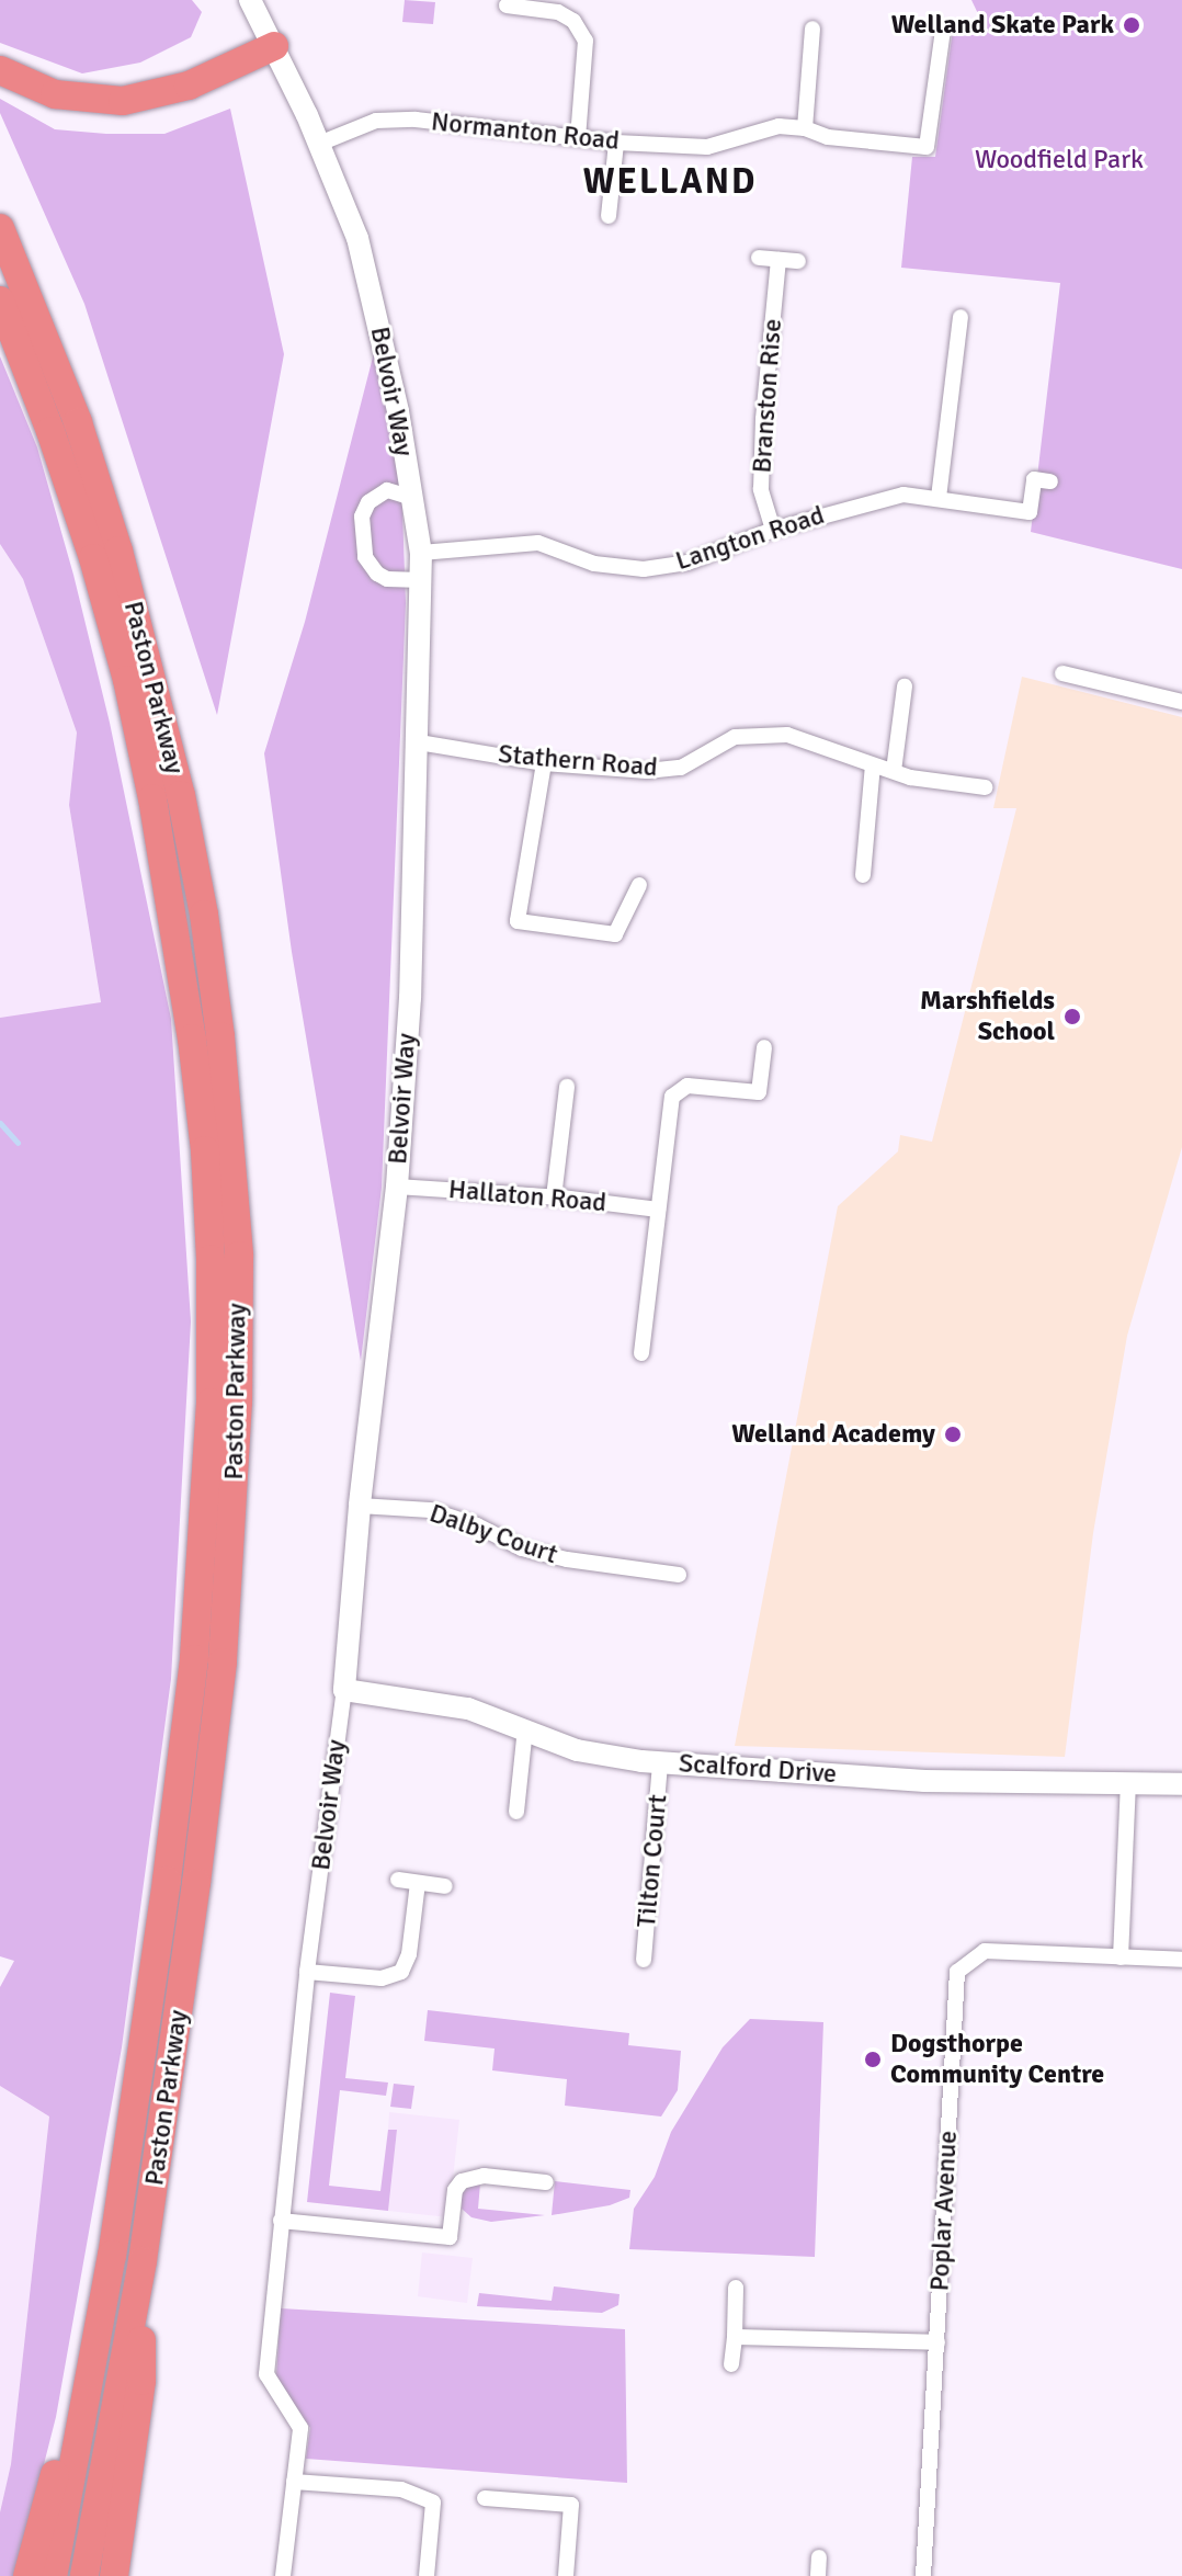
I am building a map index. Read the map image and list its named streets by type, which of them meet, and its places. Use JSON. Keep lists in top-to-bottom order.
{
  "streets": {
    "highway": ["Paston Parkway"],
    "street": [
      "Normanton Road",
      "Belvoir Way",
      "Branston Rise",
      "Langton Road",
      "Stathern Road",
      "Hallaton Road",
      "Dalby Court",
      "Scalford Drive",
      "Tilton Court",
      "Poplar Avenue"
    ]
  },
  "crossings": [
    ["Normanton Road", "Belvoir Way"],
    ["Belvoir Way", "Langton Road"],
    ["Belvoir Way", "Stathern Road"],
    ["Belvoir Way", "Hallaton Road"],
    ["Belvoir Way", "Dalby Court"],
    ["Belvoir Way", "Scalford Drive"],
    ["Branston Rise", "Langton Road"],
    ["Scalford Drive", "Tilton Court"]
  ],
  "districts": ["WELLAND"],
  "parks": ["Woodfield Park"],
  "places": [
    "Welland Skate Park",
    "Marshfields School",
    "Welland Academy",
    "Dogsthorpe Community Centre"
  ]
}
